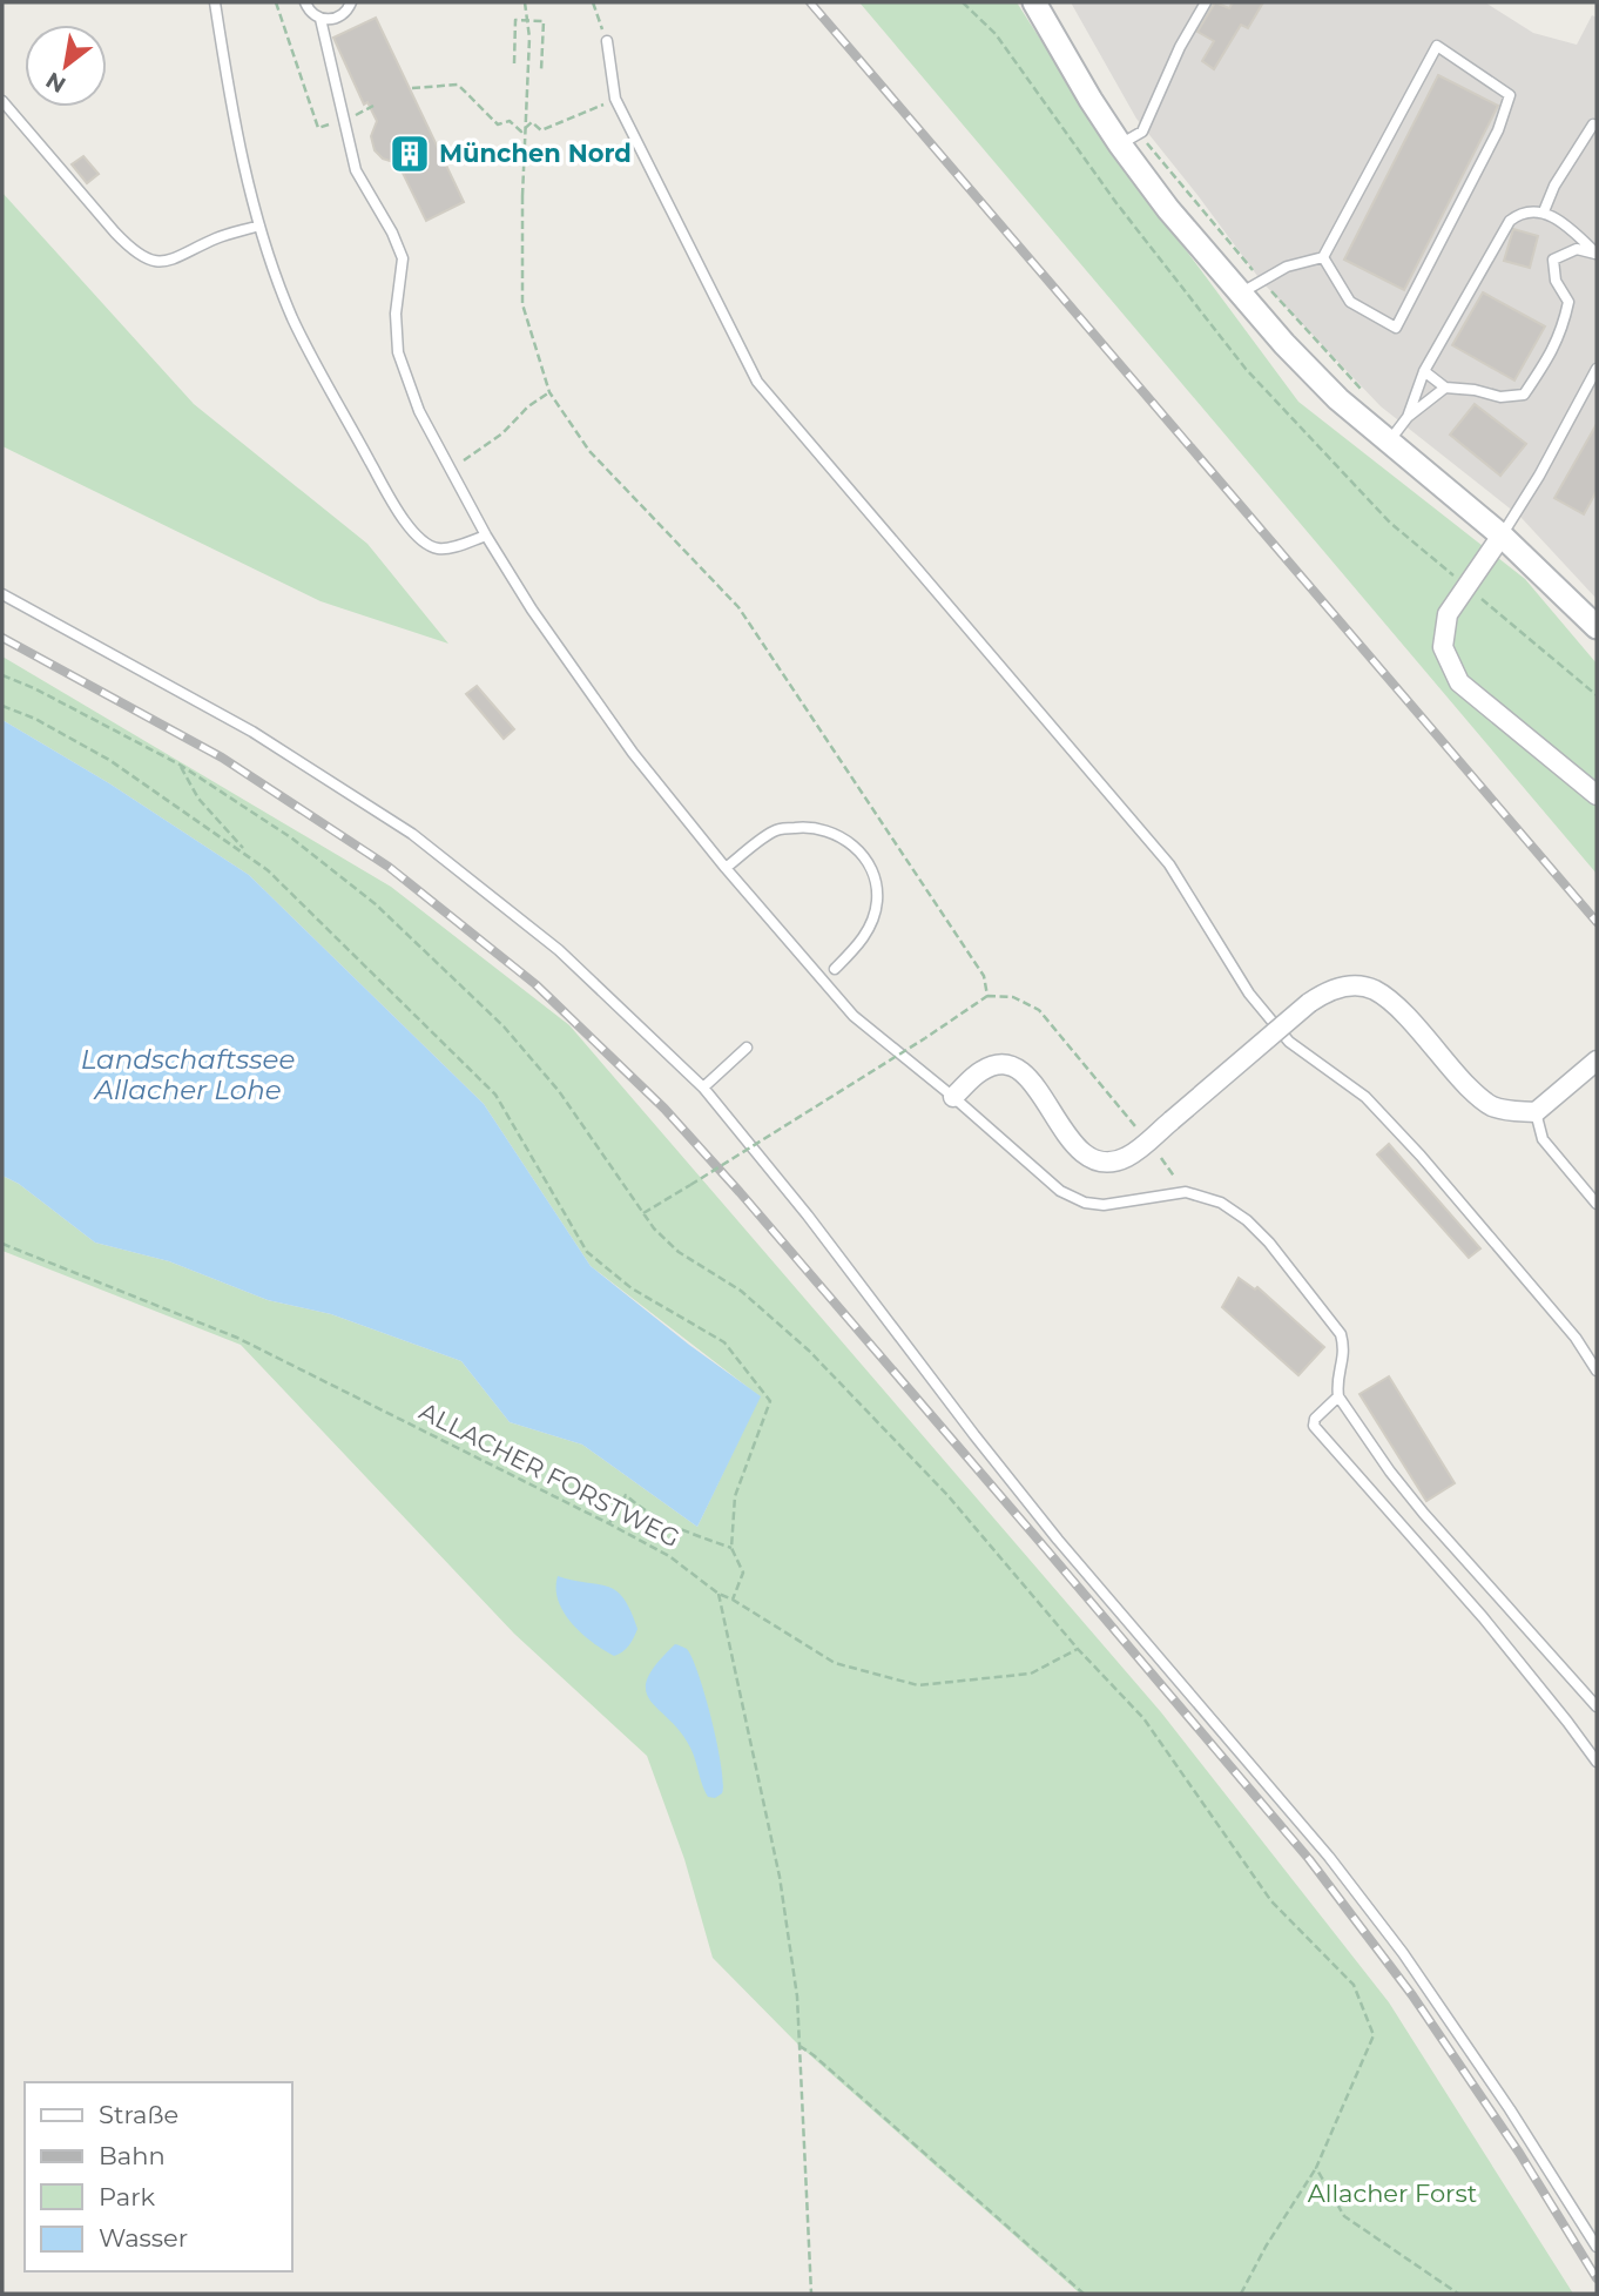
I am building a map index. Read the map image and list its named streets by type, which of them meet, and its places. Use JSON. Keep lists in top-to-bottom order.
{
  "streets": {
    "path": ["ALLACHER FORSTWEG"]
  },
  "water": ["Landschaftssee Allacher Lohe"],
  "parks": ["Allacher Forst"],
  "places": {
    "building": ["München Nord"]
  },
  "legend": [
    "Straße",
    "Bahn",
    "Park",
    "Wasser"
  ],
  "north": "bottom left"
}
